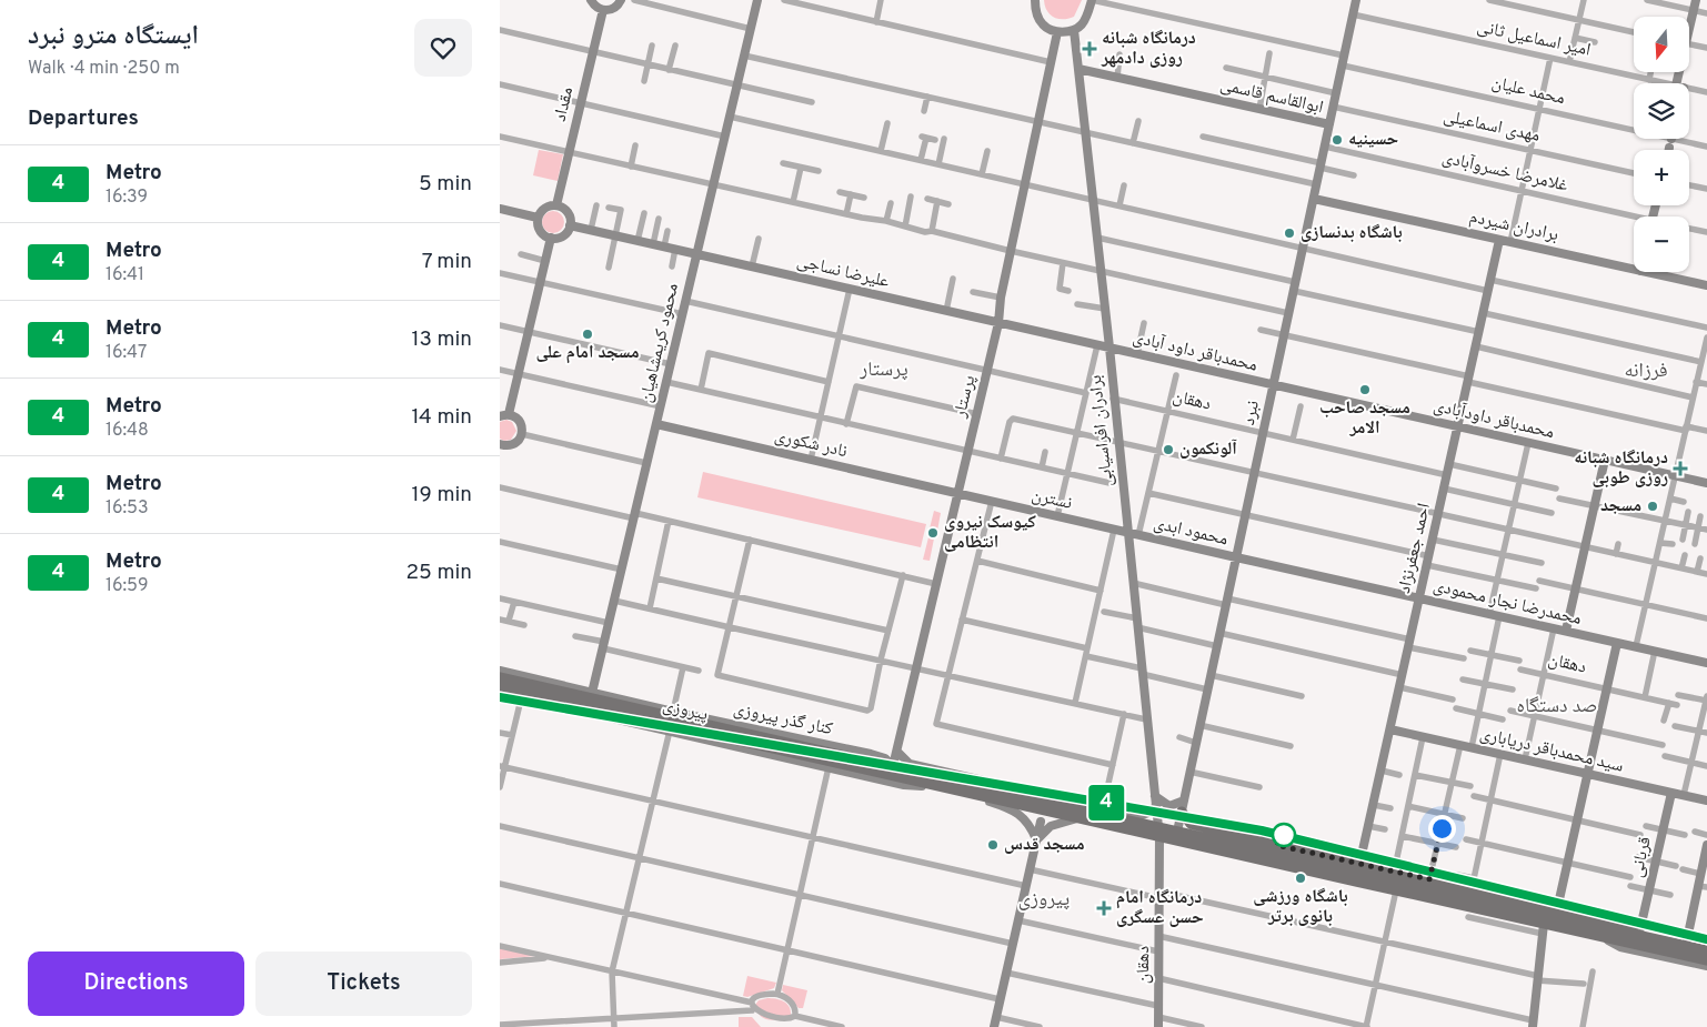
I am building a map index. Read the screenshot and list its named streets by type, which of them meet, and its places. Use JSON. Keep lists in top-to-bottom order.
{
  "streets": {
    "main road": ["پیروزی"],
    "street": [
      "امیر اسماعیل ثانی",
      "محمد علیان",
      "ابوالقاسم قاسمی",
      "مقداد",
      "مهدی اسماعیلی",
      "غلامرضا خسروآبادی",
      "برادران شیردم",
      "علیرضا نساجی",
      "محمود کریمشاهیان",
      "محمدباقر داود آبادی",
      "پرستار",
      "دهقان",
      "نبرد",
      "محمدباقر داودآبادی",
      "برادران افراسیابی",
      "نادر شکوری",
      "نسترن",
      "محمود ابدی",
      "احمد جعفرنژاد",
      "محمدرضا نجار محمودی",
      "سید محمدباقر دریاباری",
      "قربانی"
    ]
  },
  "crossings": [
    ["امیر اسماعیل ثانی", "نبرد"],
    ["محمد علیان", "نبرد"],
    ["ابوالقاسم قاسمی", "نبرد"],
    ["ابوالقاسم قاسمی", "برادران افراسیابی"],
    ["مقداد", "علیرضا نساجی"],
    ["مهدی اسماعیلی", "نبرد"],
    ["غلامرضا خسروآبادی", "نبرد"],
    ["برادران شیردم", "نبرد"],
    ["برادران شیردم", "احمد جعفرنژاد"],
    ["علیرضا نساجی", "محمود کریمشاهیان"],
    ["علیرضا نساجی", "محمدباقر داود آبادی"],
    ["علیرضا نساجی", "پرستار"],
    ["علیرضا نساجی", "برادران افراسیابی"],
    ["محمود کریمشاهیان", "نادر شکوری"],
    ["محمدباقر داود آبادی", "نبرد"],
    ["محمدباقر داود آبادی", "محمدباقر داودآبادی"],
    ["محمدباقر داود آبادی", "برادران افراسیابی"],
    ["پرستار", "نادر شکوری"],
    ["پرستار", "نسترن"],
    ["پرستار", "پیروزی"],
    ["دهقان", "نبرد"],
    ["دهقان", "برادران افراسیابی"],
    ["دهقان", "احمد جعفرنژاد"],
    ["دهقان", "پیروزی"],
    ["نبرد", "محمدباقر داودآبادی"],
    ["نبرد", "محمود ابدی"],
    ["نبرد", "محمدرضا نجار محمودی"],
    ["نبرد", "پیروزی"],
    ["محمدباقر داودآبادی", "احمد جعفرنژاد"],
    ["برادران افراسیابی", "نسترن"],
    ["برادران افراسیابی", "پیروزی"],
    ["نادر شکوری", "نسترن"],
    ["نسترن", "محمود ابدی"],
    ["محمود ابدی", "محمدرضا نجار محمودی"],
    ["احمد جعفرنژاد", "محمدرضا نجار محمودی"],
    ["احمد جعفرنژاد", "پیروزی"],
    ["احمد جعفرنژاد", "سید محمدباقر دریاباری"],
    ["سید محمدباقر دریاباری", "قربانی"]
  ],
  "districts": [
    "پرستار",
    "فرزانه",
    "صد دستگاه",
    "پیروزی"
  ],
  "places": {
    "health": ["درمانگاه شبانه روزی دادمهر", "درمانگاه شبانه روزی طوبی", "درمانگاه امام حسن عسگری"],
    "other": [
      "حسینیه",
      "باشگاه بدنسازی",
      "مسجد امام علی",
      "مسجد صاحب الامر",
      "آلونکمون",
      "مسجد",
      "کیوسک نیروی انتظامی",
      "مسجد قدس",
      "باشگاه ورزشی بانوی برتر"
    ]
  },
  "lines": ["metro line 4"],
  "north": "bottom",
  "page": {
    "heading": [
      ["ایستگاه مترو نبرد", "Walk · 4 min · 250 m"],
      "Departures"
    ],
    "on_map": "4",
    "map_buttons": ["+", "−"],
    "list": [
      {
        "mark": "4",
        "name": "Metro",
        "note": "16:39",
        "value": "5 min"
      },
      {
        "mark": "4",
        "name": "Metro",
        "note": "16:41",
        "value": "7 min"
      },
      {
        "mark": "4",
        "name": "Metro",
        "note": "16:47",
        "value": "13 min"
      },
      {
        "mark": "4",
        "name": "Metro",
        "note": "16:48",
        "value": "14 min"
      },
      {
        "mark": "4",
        "name": "Metro",
        "note": "16:53",
        "value": "19 min"
      },
      {
        "mark": "4",
        "name": "Metro",
        "note": "16:59",
        "value": "25 min"
      }
    ],
    "buttons": ["Directions", "Tickets"]
  }
}
